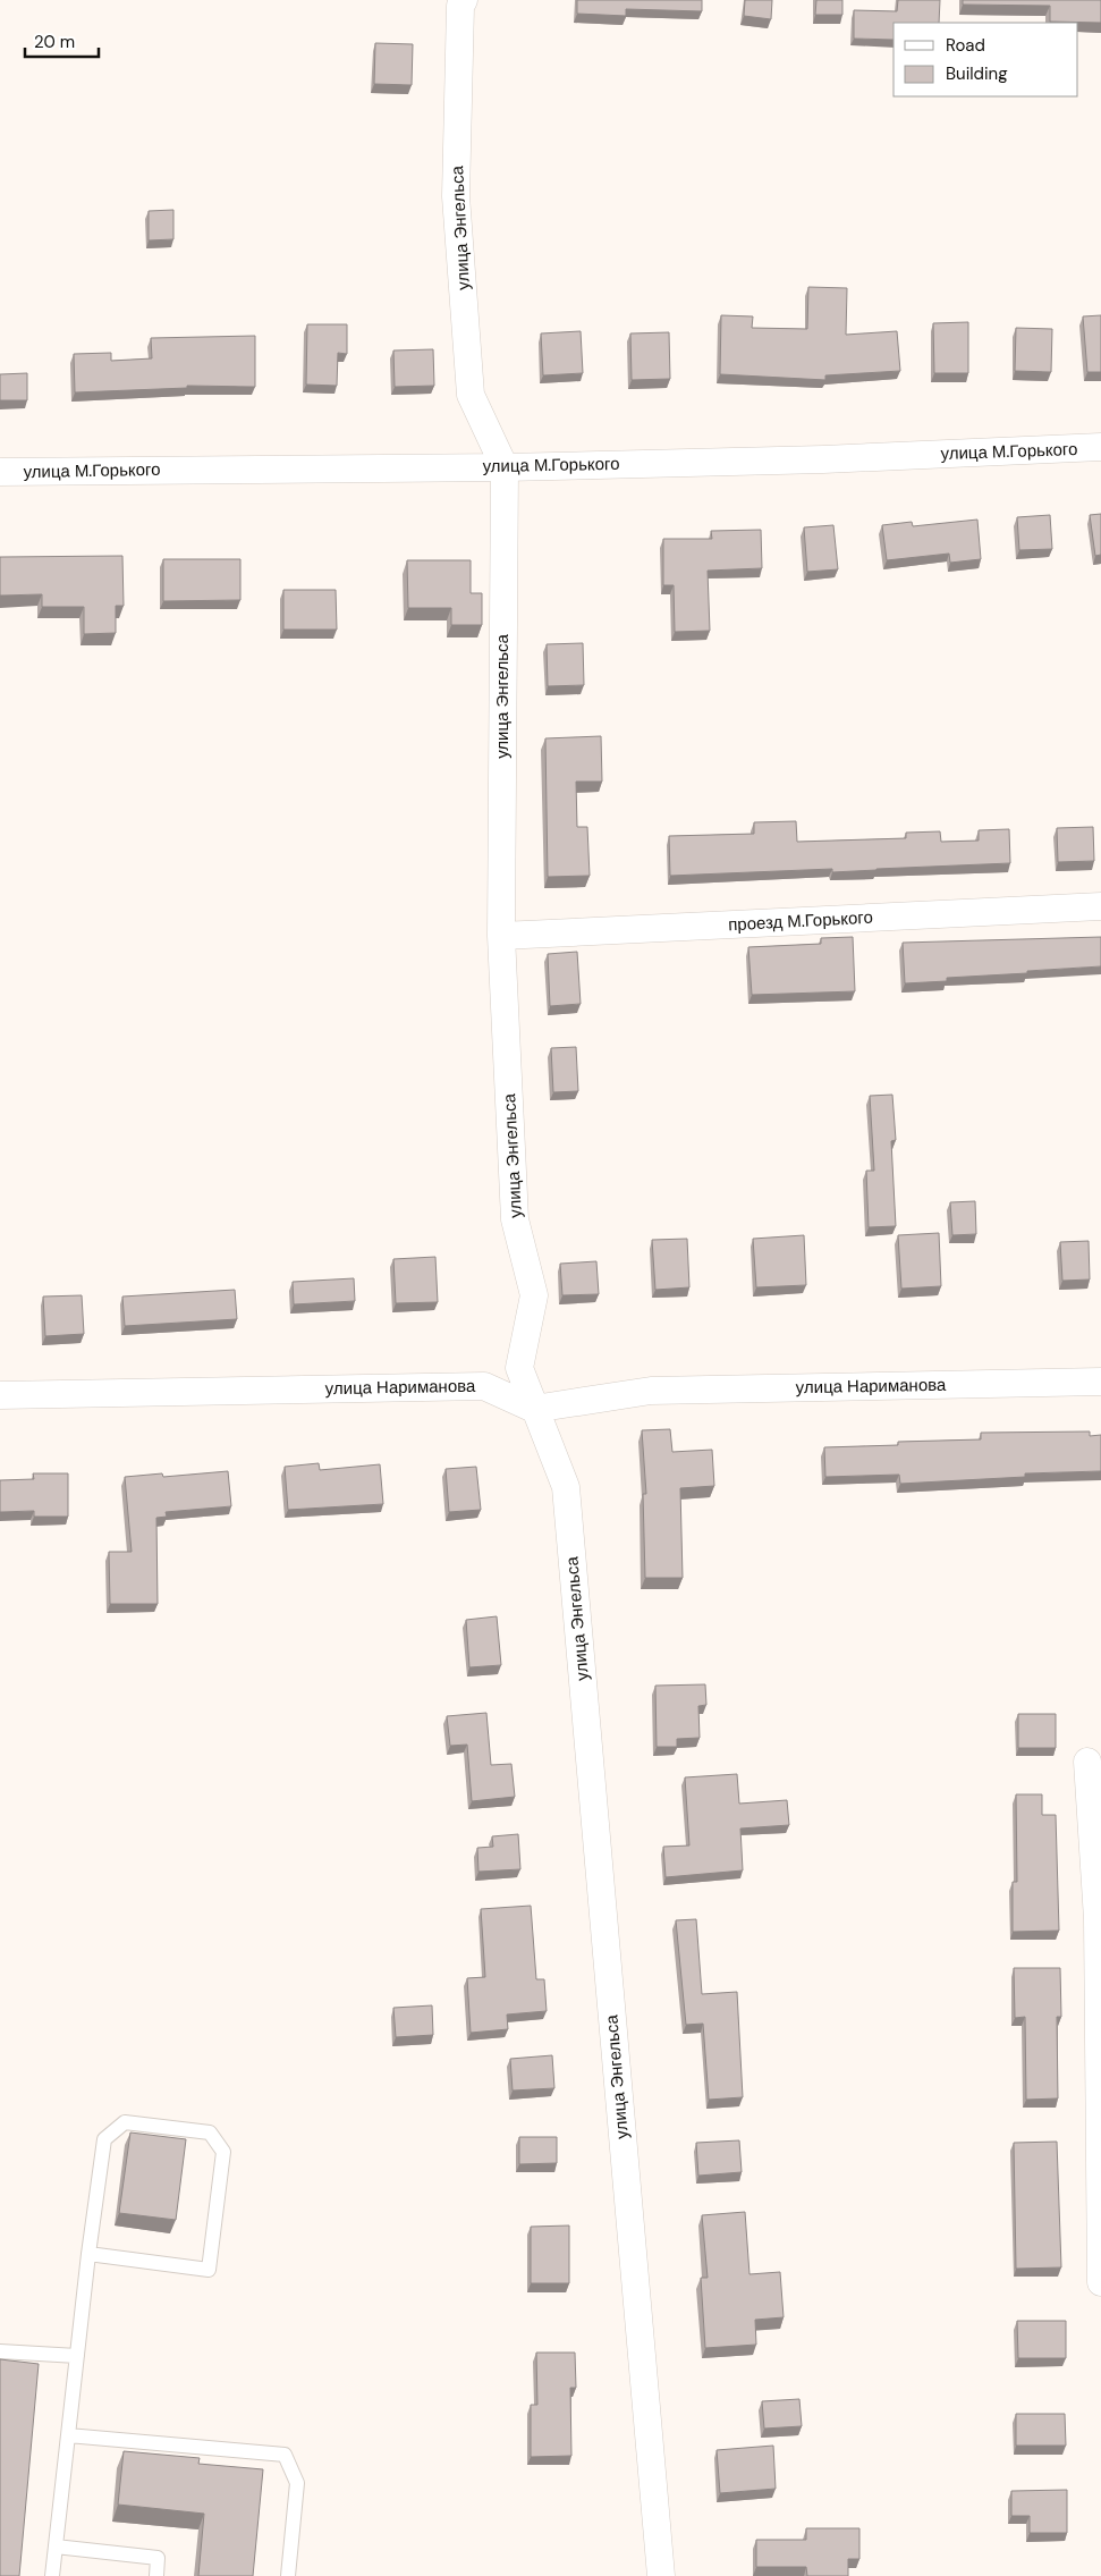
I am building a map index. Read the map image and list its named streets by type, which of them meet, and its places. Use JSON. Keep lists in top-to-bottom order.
{
  "streets": {
    "street": [
      "улица Энгельса",
      "улица М.Горького",
      "проезд М.Горького",
      "улица Нариманова"
    ]
  },
  "crossings": [
    ["улица Энгельса", "улица М.Горького"],
    ["улица Энгельса", "проезд М.Горького"],
    ["улица Энгельса", "улица Нариманова"]
  ],
  "legend": ["Road", "Building"],
  "scale_bar": "20 m"
}
